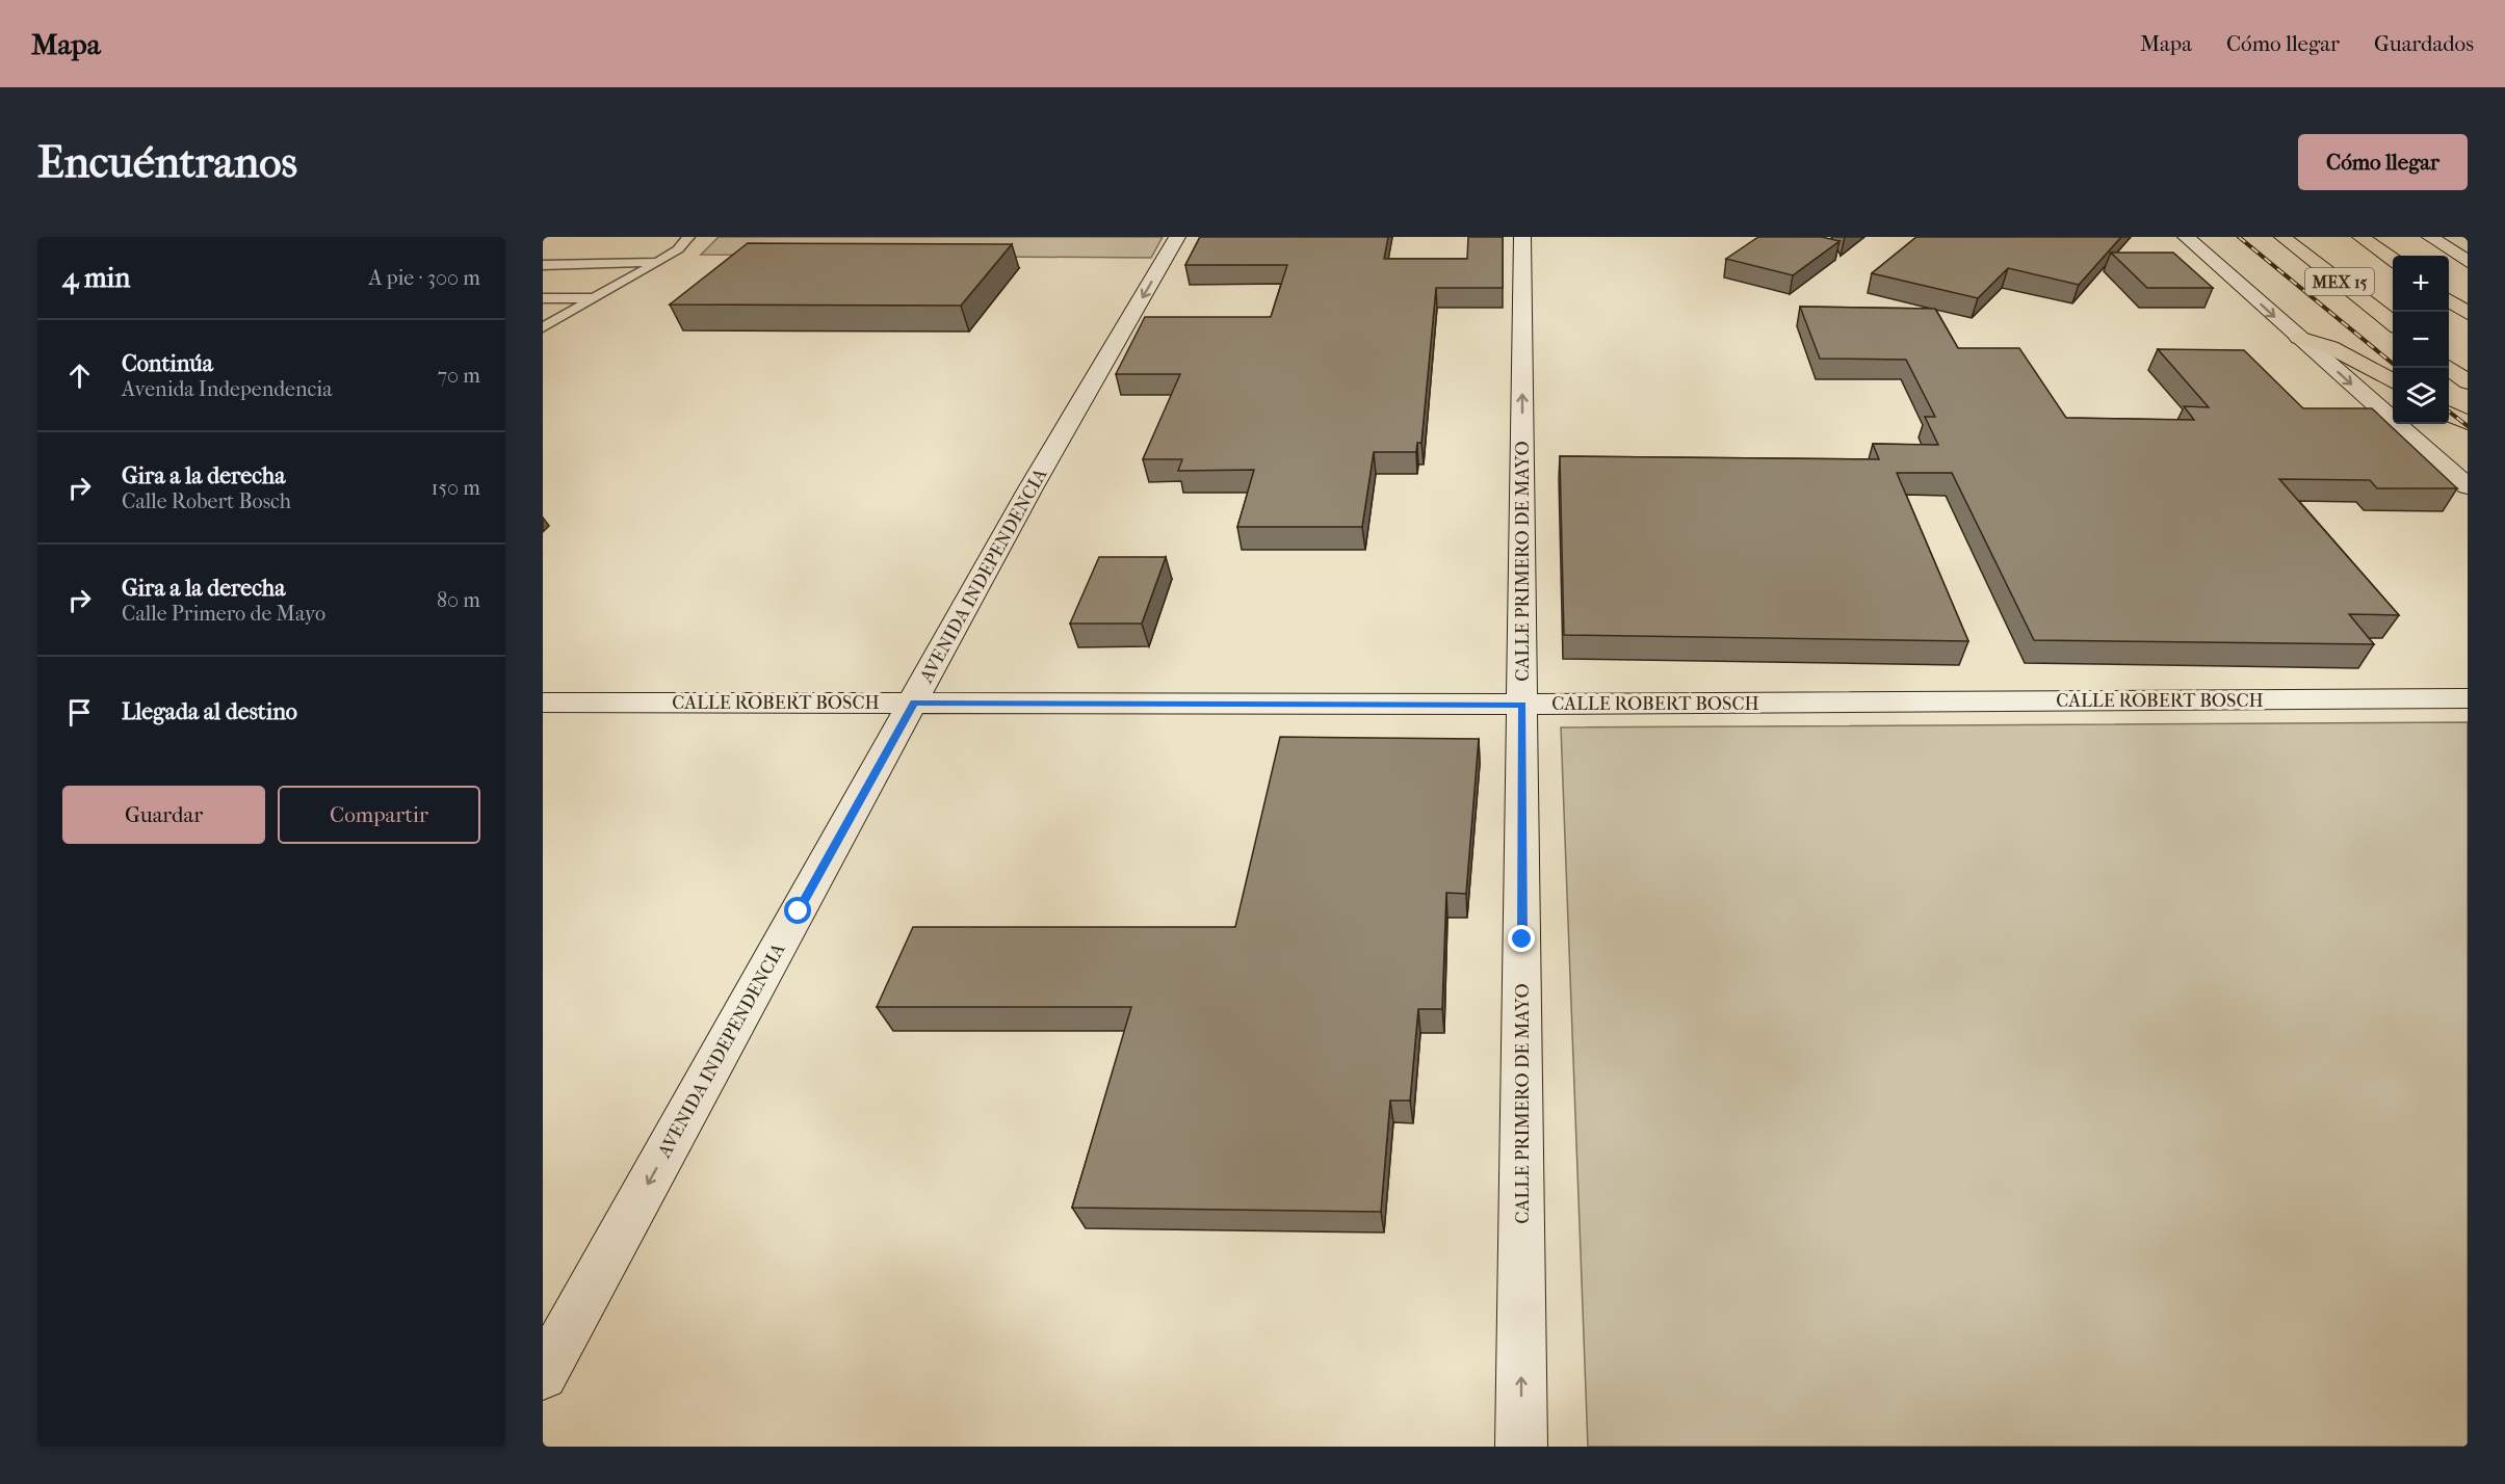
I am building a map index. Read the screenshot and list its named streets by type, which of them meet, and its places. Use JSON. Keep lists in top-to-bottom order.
{
  "streets": {
    "highway": ["MEX 15"],
    "main road": ["CALLE PRIMERO DE MAYO", "AVENIDA INDEPENDENCIA", "CALLE ROBERT BOSCH"]
  },
  "crossings": [
    ["CALLE PRIMERO DE MAYO", "CALLE ROBERT BOSCH"],
    ["AVENIDA INDEPENDENCIA", "CALLE ROBERT BOSCH"]
  ],
  "one_way": ["CALLE PRIMERO DE MAYO", "AVENIDA INDEPENDENCIA"],
  "page": {
    "header": "Mapa",
    "nav": ["Mapa", "Cómo llegar", "Guardados"],
    "buttons": [
      "Cómo llegar",
      ["Guardar", "Compartir"]
    ],
    "title": "Encuéntranos",
    "heading": ["4 min", "A pie · 300 m"],
    "map_buttons": ["+", "−"],
    "list": [
      ["Continúa", "Avenida Independencia", "70 m"],
      ["Gira a la derecha", "Calle Robert Bosch", "150 m"],
      ["Gira a la derecha", "Calle Primero de Mayo", "80 m"],
      "Llegada al destino"
    ]
  }
}
